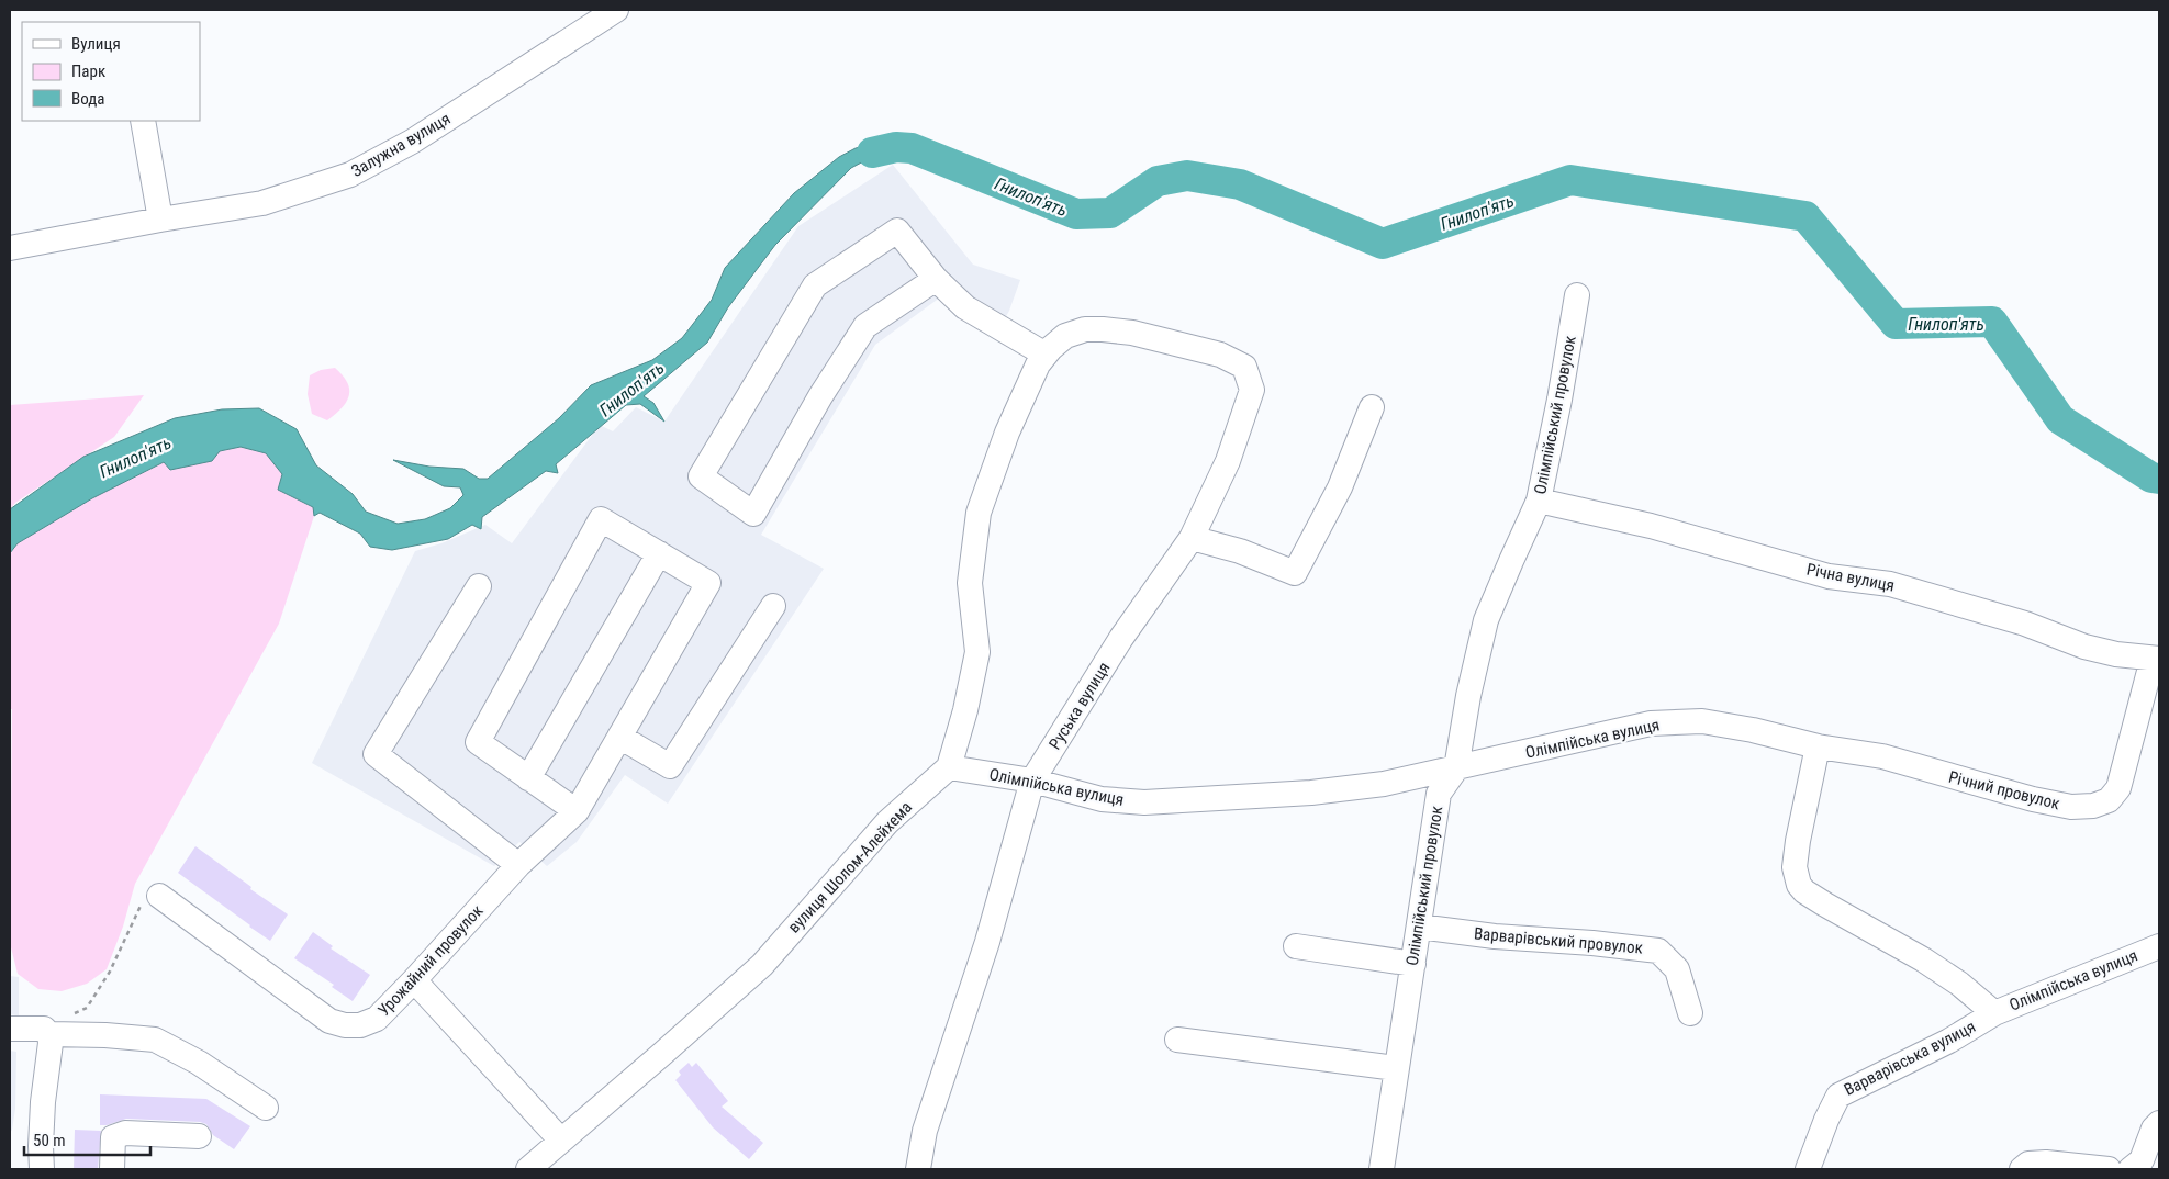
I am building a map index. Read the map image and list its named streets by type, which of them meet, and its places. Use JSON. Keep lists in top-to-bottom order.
{
  "streets": {
    "street": [
      "Залужна вулиця",
      "Олімпійський провулок",
      "Річна вулиця",
      "Руська вулиця",
      "Олімпійська вулиця",
      "Річний провулок",
      "вулиця Шолом-Алейхема",
      "Варварівський провулок",
      "Урожайний провулок",
      "Варварівська вулиця"
    ]
  },
  "crossings": [
    ["Олімпійський провулок", "Річна вулиця"],
    ["Олімпійський провулок", "Олімпійська вулиця"],
    ["Олімпійський провулок", "Варварівський провулок"],
    ["Річна вулиця", "Річний провулок"],
    ["Руська вулиця", "Олімпійська вулиця"],
    ["Олімпійська вулиця", "Річний провулок"],
    ["Олімпійська вулиця", "вулиця Шолом-Алейхема"],
    ["Олімпійська вулиця", "Варварівська вулиця"]
  ],
  "water": ["Гнилоп'ять"],
  "legend": ["Вулиця", "Парк", "Вода"],
  "scale_bar": "50 m"
}
